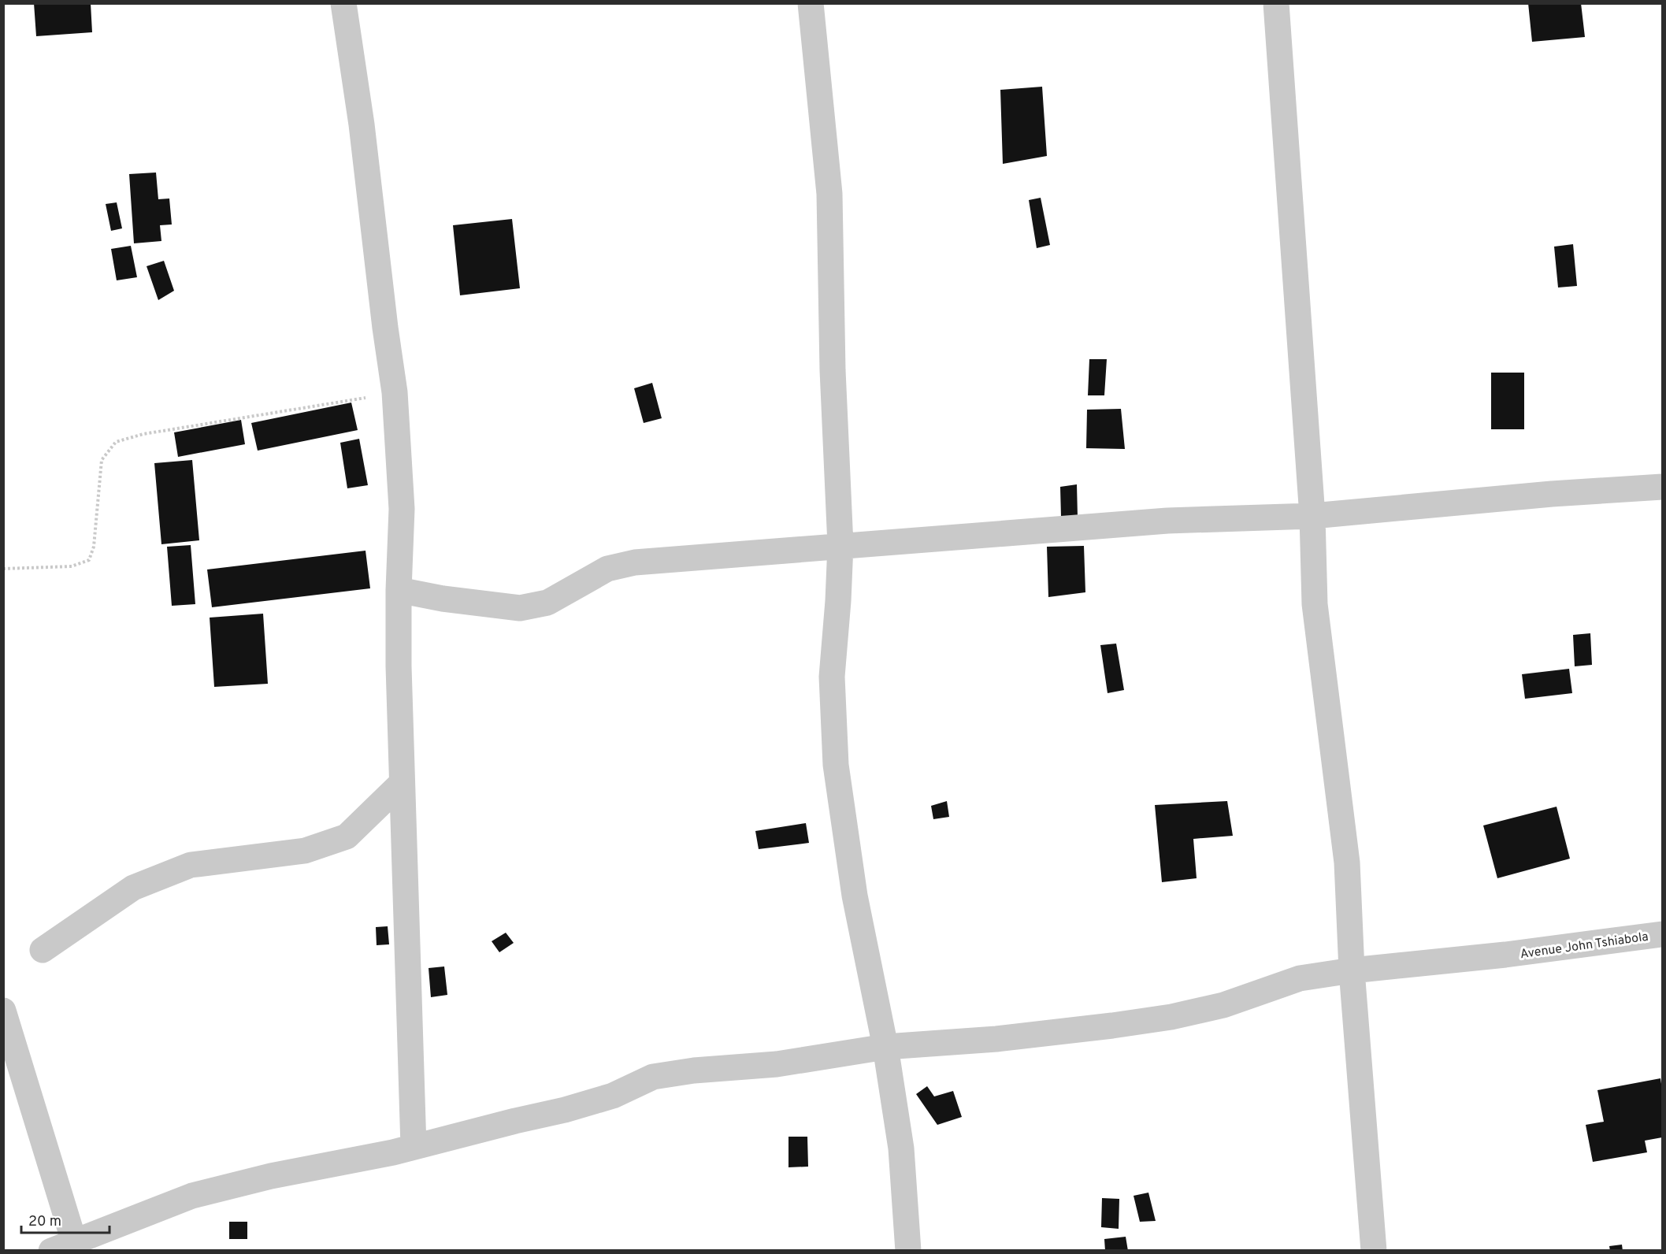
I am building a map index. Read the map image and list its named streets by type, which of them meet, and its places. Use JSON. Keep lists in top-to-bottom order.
{
  "streets": {
    "street": ["Avenue John Tshiabola"]
  },
  "scale_bar": "20 m"
}
